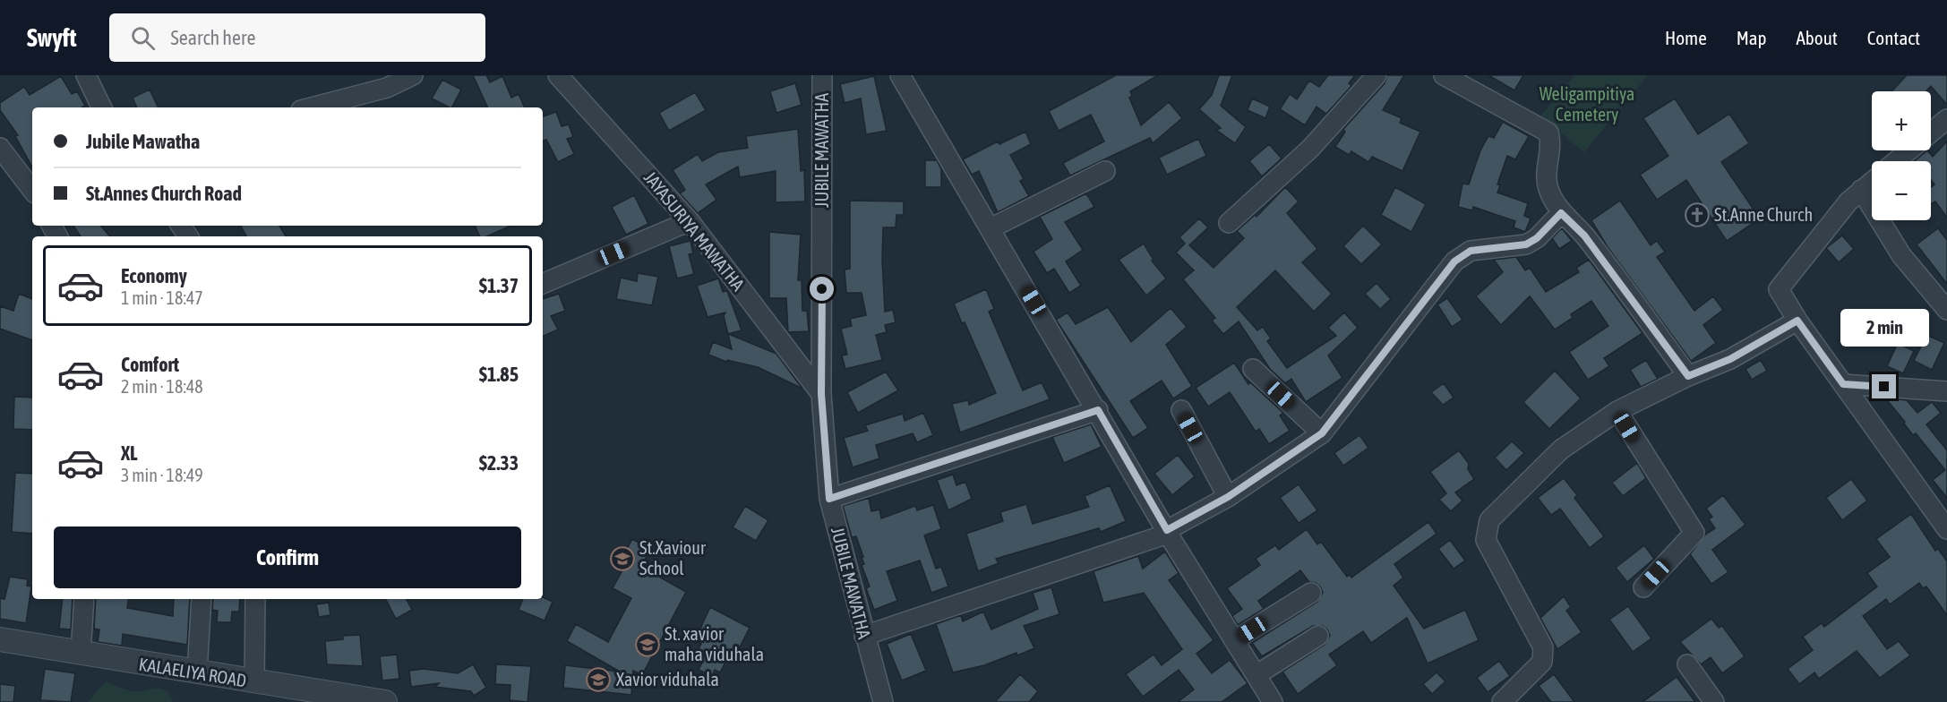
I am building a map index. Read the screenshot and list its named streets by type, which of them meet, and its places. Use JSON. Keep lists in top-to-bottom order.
{
  "streets": {
    "street": ["JUBILE MAWATHA", "JAYASURIYA MAWATHA", "KALAELIYA ROAD"]
  },
  "crossings": [
    ["JUBILE MAWATHA", "JAYASURIYA MAWATHA"]
  ],
  "parks": ["Weligampitiya Cemetery"],
  "places": {
    "church": ["St.Anne Church"],
    "school or university": ["St.Xaviour School", "St. xavior maha viduhala", "Xavior viduhala"]
  },
  "page": {
    "header": "Swyft",
    "search": "Search here",
    "nav": [
      "Home",
      "Map",
      "About",
      "Contact"
    ],
    "map_buttons": ["+", "−"],
    "banner": ["Jubile Mawatha", "St.Annes Church Road"],
    "list": [
      {
        "name": "Economy",
        "note": "1 min · 18:47",
        "value": "$1.37"
      },
      {
        "name": "Comfort",
        "note": "2 min · 18:48",
        "value": "$1.85"
      },
      {
        "name": "XL",
        "note": "3 min · 18:49",
        "value": "$2.33"
      }
    ],
    "bubble": "2 min",
    "buttons": "Confirm"
  }
}
